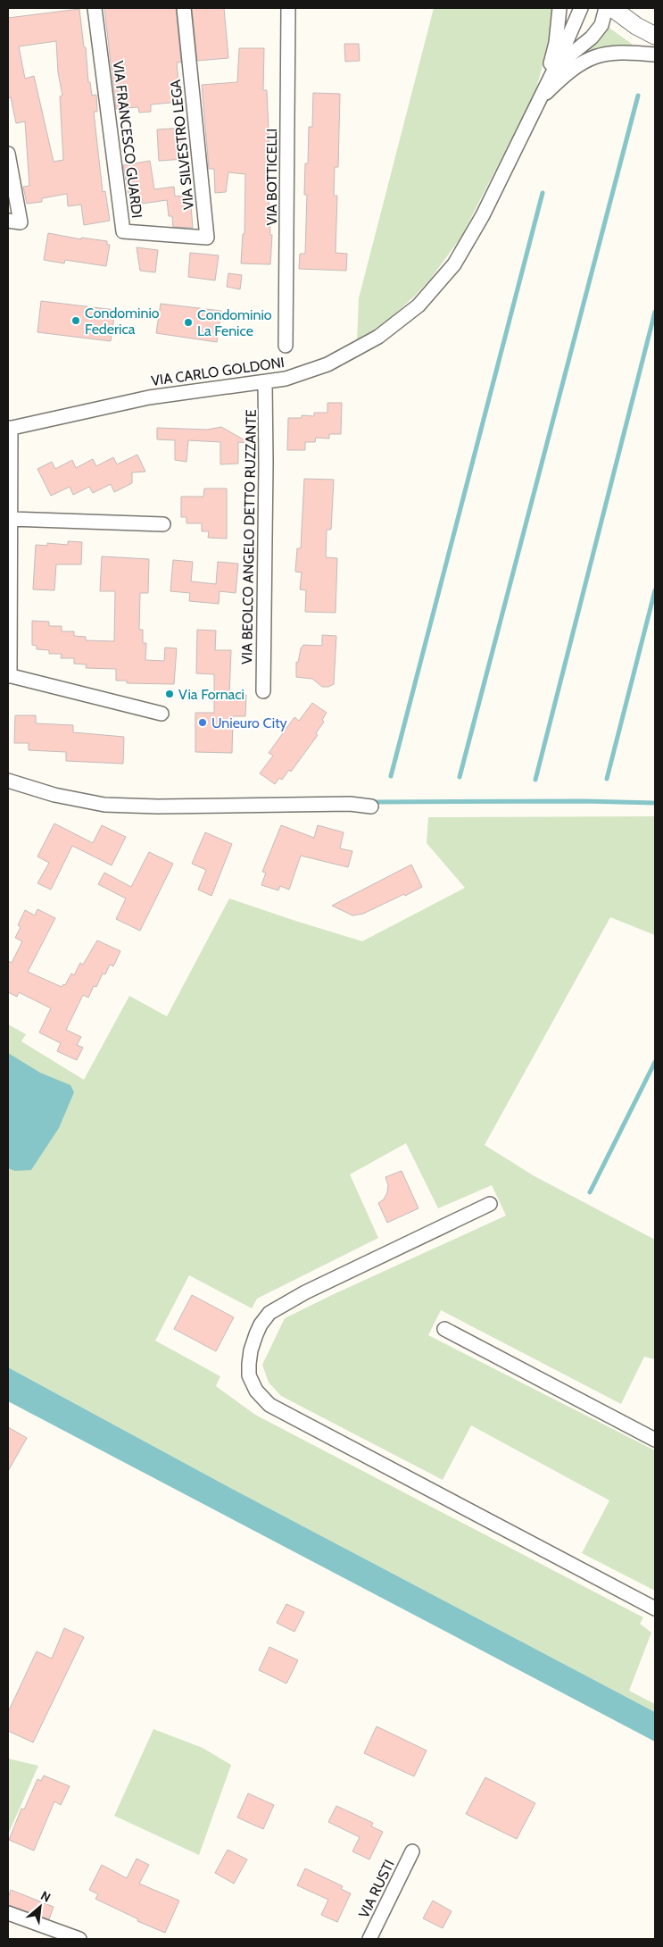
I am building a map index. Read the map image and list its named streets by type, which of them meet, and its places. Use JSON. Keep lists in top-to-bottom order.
{
  "streets": {
    "street": [
      "VIA FRANCESCO GUARDI",
      "VIA SILVESTRO LEGA",
      "VIA BOTTICELLI",
      "VIA CARLO GOLDONI",
      "VIA BEOLCO ANGELO DETTO RUZZANTE",
      "VIA RUSTI"
    ]
  },
  "crossings": [
    ["VIA FRANCESCO GUARDI", "VIA SILVESTRO LEGA"],
    ["VIA CARLO GOLDONI", "VIA BEOLCO ANGELO DETTO RUZZANTE"]
  ],
  "places": [
    "Condominio Federica",
    "Condominio La Fenice",
    "Via Fornaci",
    "Unieuro City"
  ],
  "north": "top right"
}
